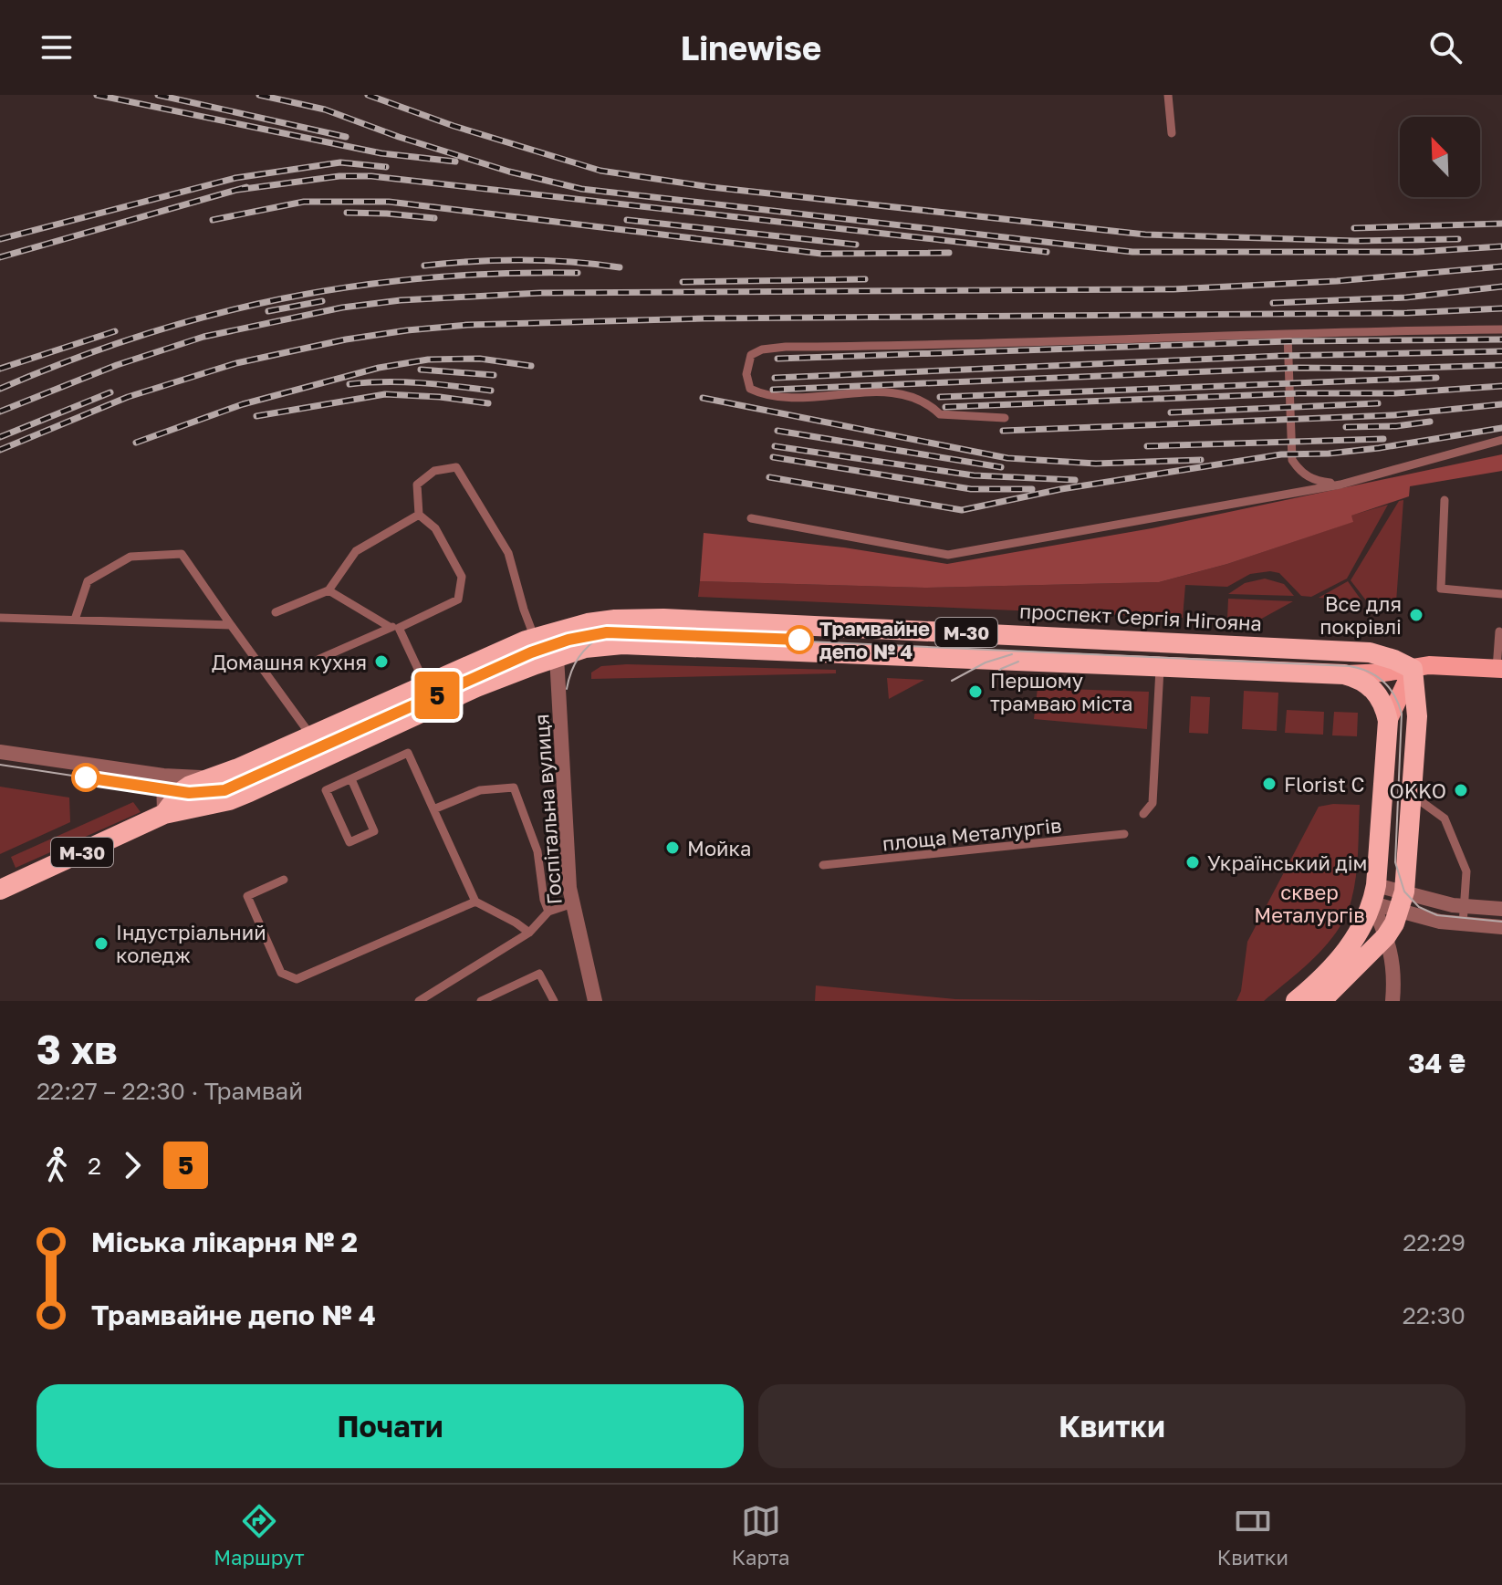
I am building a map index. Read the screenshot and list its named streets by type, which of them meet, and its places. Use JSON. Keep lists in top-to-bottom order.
{
  "streets": {
    "highway": ["проспект Сергія Нігояна", "М-30"],
    "street": ["Госпітальна вулиця"],
    "lane": ["площа Металургів"]
  },
  "crossings": [
    ["проспект Сергія Нігояна", "М-30"],
    ["проспект Сергія Нігояна", "Госпітальна вулиця"]
  ],
  "parks": ["сквер Металургів"],
  "places": [
    "Все для покрівлі",
    "Трамвайне депо № 4",
    "Домашня кухня",
    "Першому трамваю міста",
    "Florist C",
    "OKKO",
    "Мойка",
    "Український дім",
    "Індустріальний коледж"
  ],
  "lines": ["tram line 5"],
  "north": "top left",
  "page": {
    "header": "Linewise",
    "on_map": "5",
    "heading": ["3 хв", "22:27 – 22:30 · Трамвай", "34 ₴"],
    "legs": ["2", "5"],
    "list": [
      {
        "name": "Міська лікарня № 2",
        "value": "22:29"
      },
      {
        "name": "Трамвайне депо № 4",
        "value": "22:30"
      }
    ],
    "buttons": ["Почати", "Квитки"],
    "tabs": ["Маршрут", "Карта", "Квитки"]
  }
}
